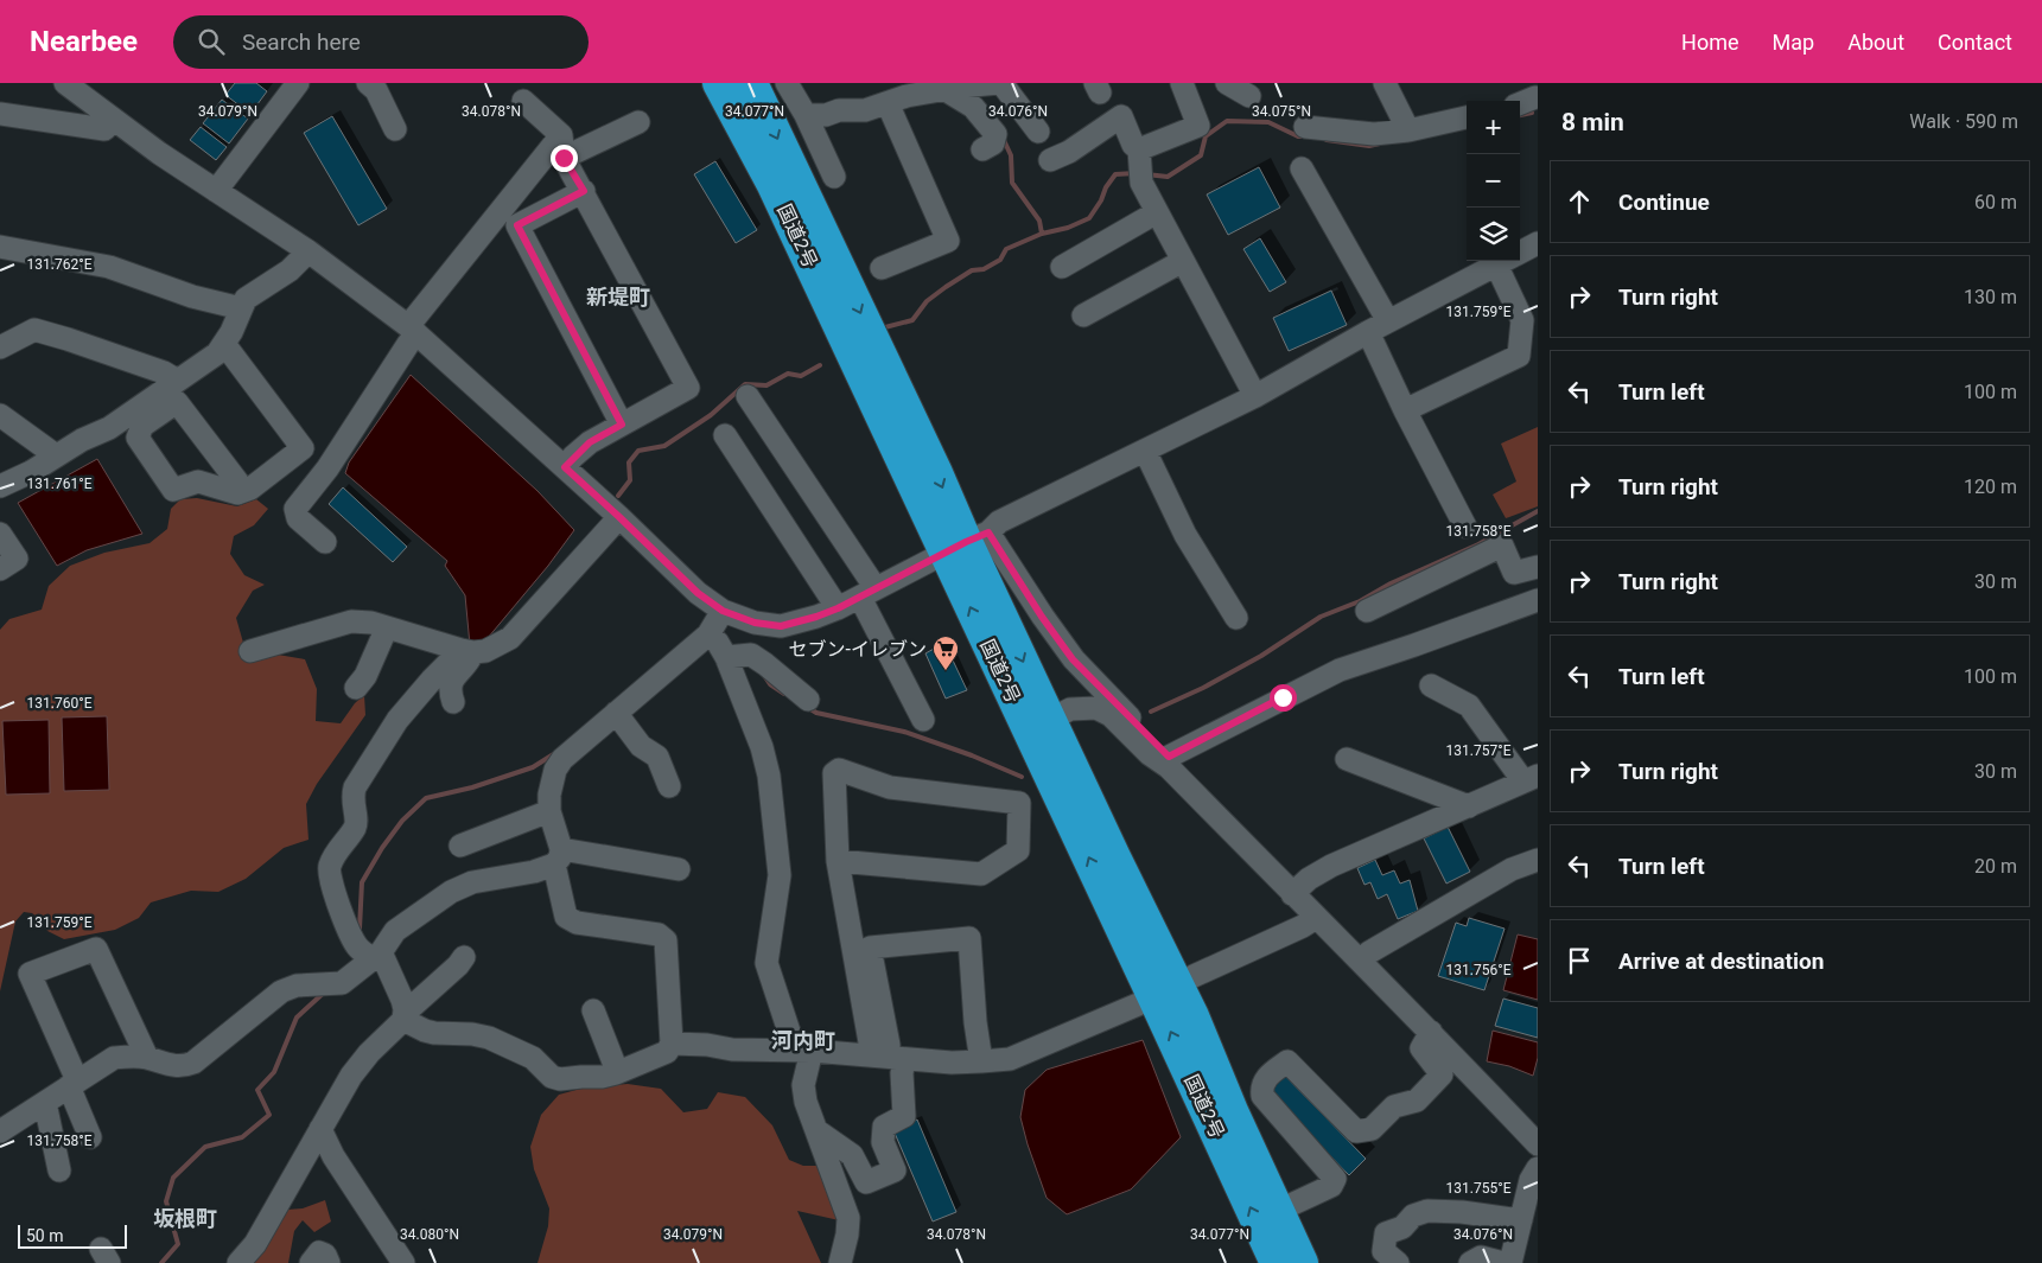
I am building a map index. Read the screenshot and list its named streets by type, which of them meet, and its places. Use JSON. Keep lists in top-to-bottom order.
{
  "streets": {
    "highway": ["国道2号"]
  },
  "districts": ["新堤町", "河内町", "坂根町"],
  "places": {
    "supermarket": ["セブン-イレブン"]
  },
  "scale_bar": "50 m",
  "page": {
    "header": "Nearbee",
    "search": "Search here",
    "nav": [
      "Home",
      "Map",
      "About",
      "Contact"
    ],
    "heading": ["8 min", "Walk · 590 m"],
    "map_buttons": ["+", "−"],
    "list": [
      ["Continue", "60 m"],
      ["Turn right", "130 m"],
      ["Turn left", "100 m"],
      ["Turn right", "120 m"],
      ["Turn right", "30 m"],
      ["Turn left", "100 m"],
      ["Turn right", "30 m"],
      ["Turn left", "20 m"],
      "Arrive at destination"
    ],
    "scale": "50 m"
  },
  "coordinates": [
    "34.079°N",
    "34.078°N",
    "34.077°N",
    "34.076°N",
    "34.075°N",
    "131.762°E",
    "131.759°E",
    "131.761°E",
    "131.758°E",
    "131.760°E",
    "131.757°E",
    "131.756°E",
    "131.755°E",
    "34.080°N"
  ]
}
